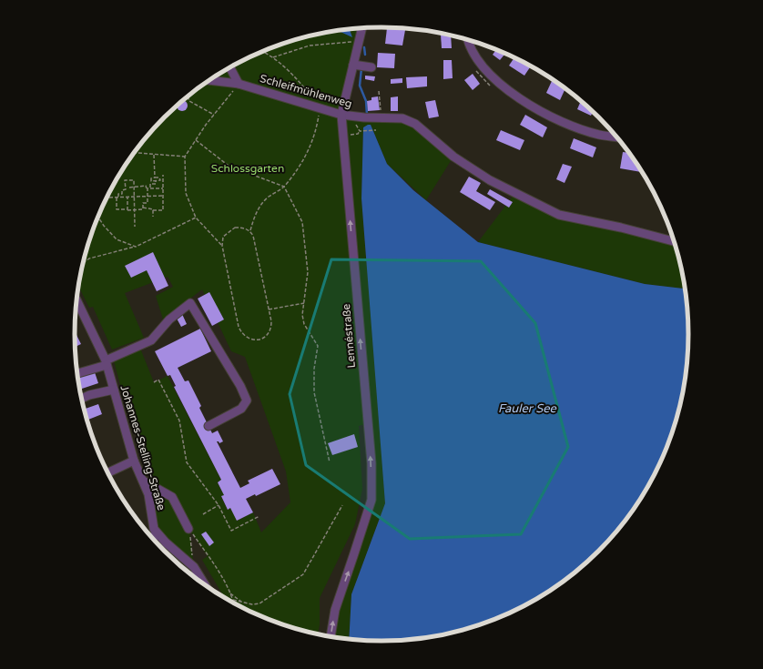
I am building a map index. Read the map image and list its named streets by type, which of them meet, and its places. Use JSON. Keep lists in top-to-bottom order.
{
  "streets": {
    "street": ["Schleifmühlenweg", "Lennéstraße", "Johannes-Stelling-Straße"]
  },
  "crossings": [
    ["Schleifmühlenweg", "Lennéstraße"]
  ],
  "one_way": ["Lennéstraße"],
  "water": ["Fauler See"],
  "parks": ["Schlossgarten"]
}
